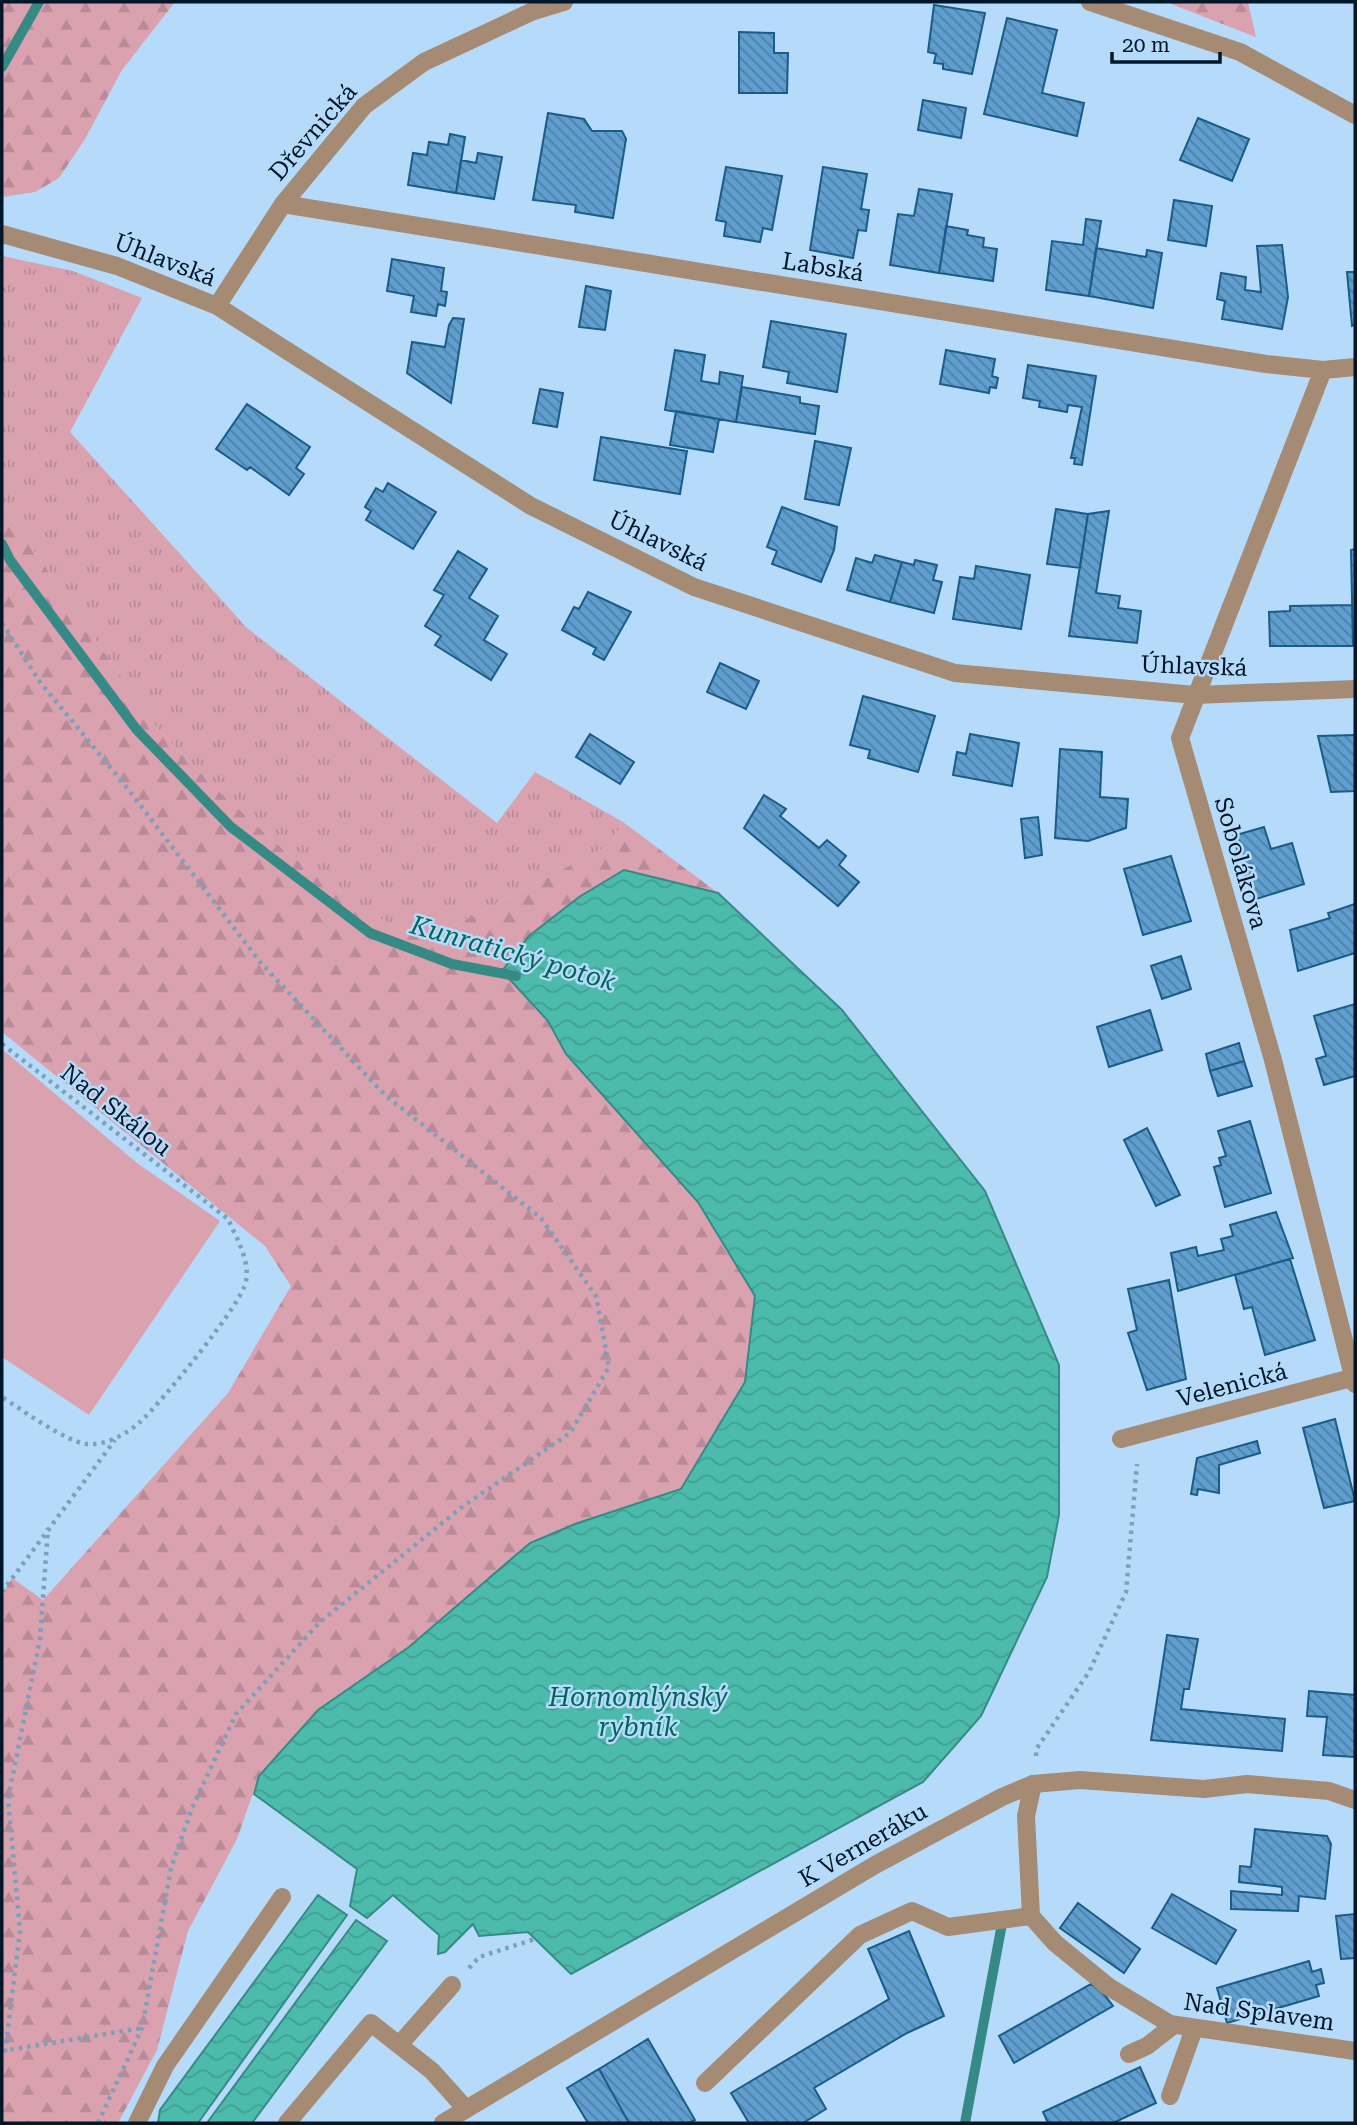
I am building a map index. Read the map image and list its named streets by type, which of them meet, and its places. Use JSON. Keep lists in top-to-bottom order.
{
  "streets": {
    "street": [
      "Dřevnická",
      "Úhlavská",
      "Labská",
      "Sobolákova",
      "Velenická",
      "K Verneráku",
      "Nad Splavem"
    ],
    "path": ["Nad Skálou"]
  },
  "crossings": [
    ["Dřevnická", "Úhlavská"],
    ["Dřevnická", "Labská"],
    ["Úhlavská", "Sobolákova"],
    ["Labská", "Sobolákova"],
    ["Sobolákova", "Velenická"]
  ],
  "water": ["Kunratický potok", "Hornomlýnský rybník"],
  "scale_bar": "20 m"
}
